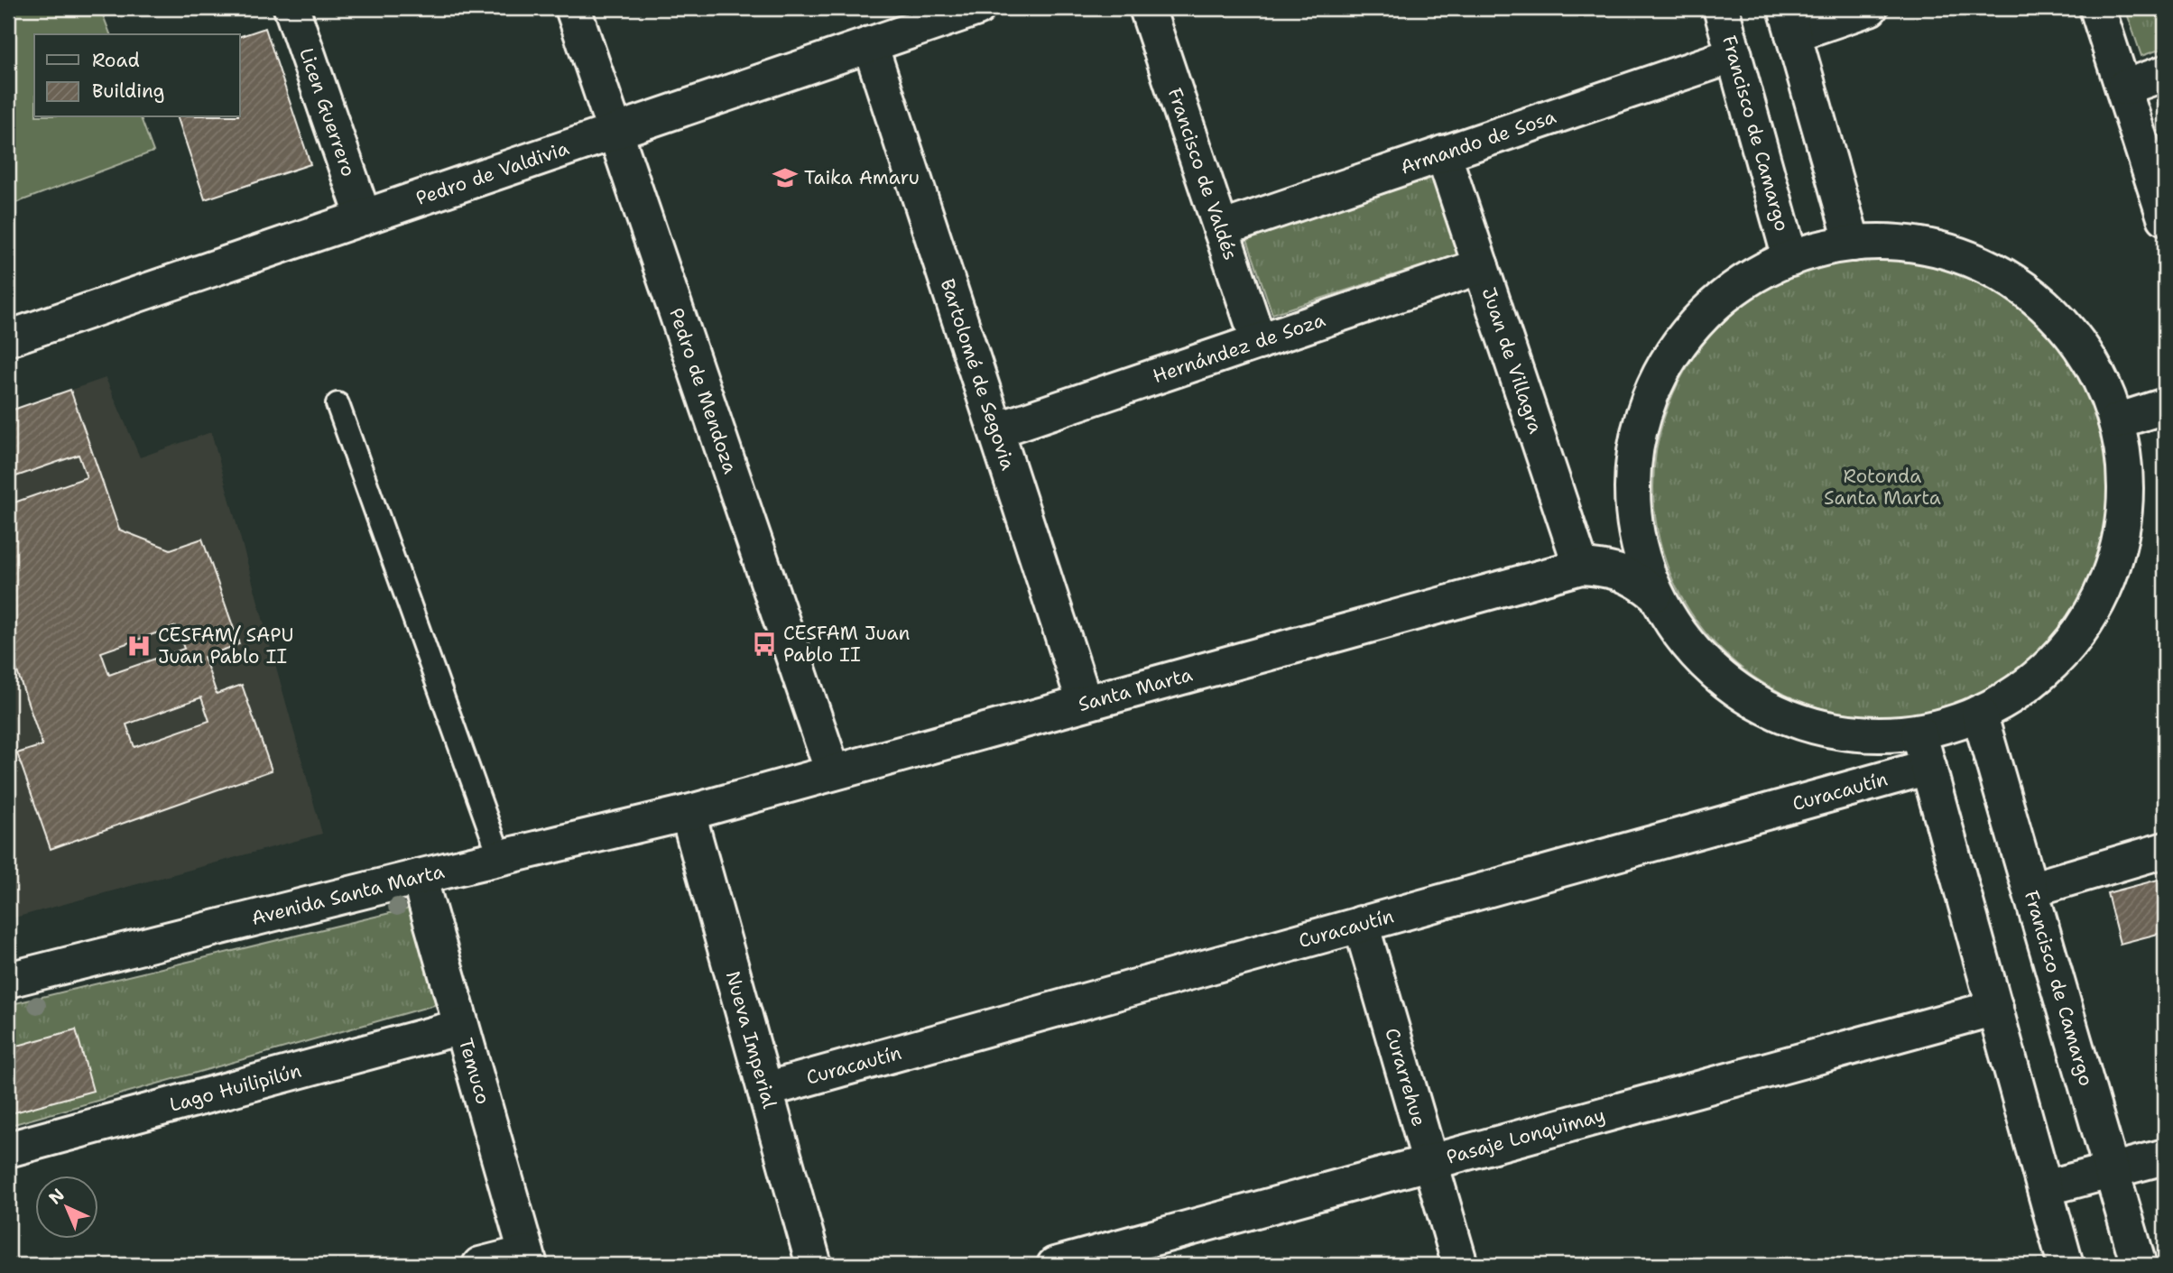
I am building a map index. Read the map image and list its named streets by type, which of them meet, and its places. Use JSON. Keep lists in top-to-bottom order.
{
  "streets": {
    "street": [
      "Licen Guerrero",
      "Francisco de Camargo",
      "Armando de Sosa",
      "Pedro de Valdivia",
      "Francisco de Valdés",
      "Hernández de Soza",
      "Juan de Villagra",
      "Bartolomé de Segovia",
      "Pedro de Mendoza",
      "Santa Marta",
      "Curacautín",
      "Avenida Santa Marta",
      "Nueva Imperial",
      "Temuco",
      "Curarrehue",
      "Lago Huilipilún",
      "Pasaje Lonquimay"
    ]
  },
  "crossings": [
    ["Licen Guerrero", "Pedro de Valdivia"],
    ["Francisco de Camargo", "Armando de Sosa"],
    ["Francisco de Camargo", "Santa Marta"],
    ["Armando de Sosa", "Francisco de Valdés"],
    ["Armando de Sosa", "Juan de Villagra"],
    ["Pedro de Valdivia", "Bartolomé de Segovia"],
    ["Pedro de Valdivia", "Pedro de Mendoza"],
    ["Francisco de Valdés", "Hernández de Soza"],
    ["Hernández de Soza", "Juan de Villagra"],
    ["Hernández de Soza", "Bartolomé de Segovia"],
    ["Juan de Villagra", "Santa Marta"],
    ["Bartolomé de Segovia", "Santa Marta"],
    ["Pedro de Mendoza", "Santa Marta"],
    ["Santa Marta", "Avenida Santa Marta"],
    ["Santa Marta", "Nueva Imperial"],
    ["Curacautín", "Nueva Imperial"],
    ["Curacautín", "Curarrehue"],
    ["Avenida Santa Marta", "Nueva Imperial"],
    ["Avenida Santa Marta", "Temuco"],
    ["Temuco", "Lago Huilipilún"],
    ["Curarrehue", "Pasaje Lonquimay"]
  ],
  "parks": ["Rotonda Santa Marta"],
  "places": {
    "school or university": ["Taika Amaru"],
    "bus stop": ["CESFAM Juan Pablo II"],
    "hospital": ["CESFAM/ SAPU Juan Pablo II"]
  },
  "legend": ["Road", "Building"],
  "north": "top left"
}
